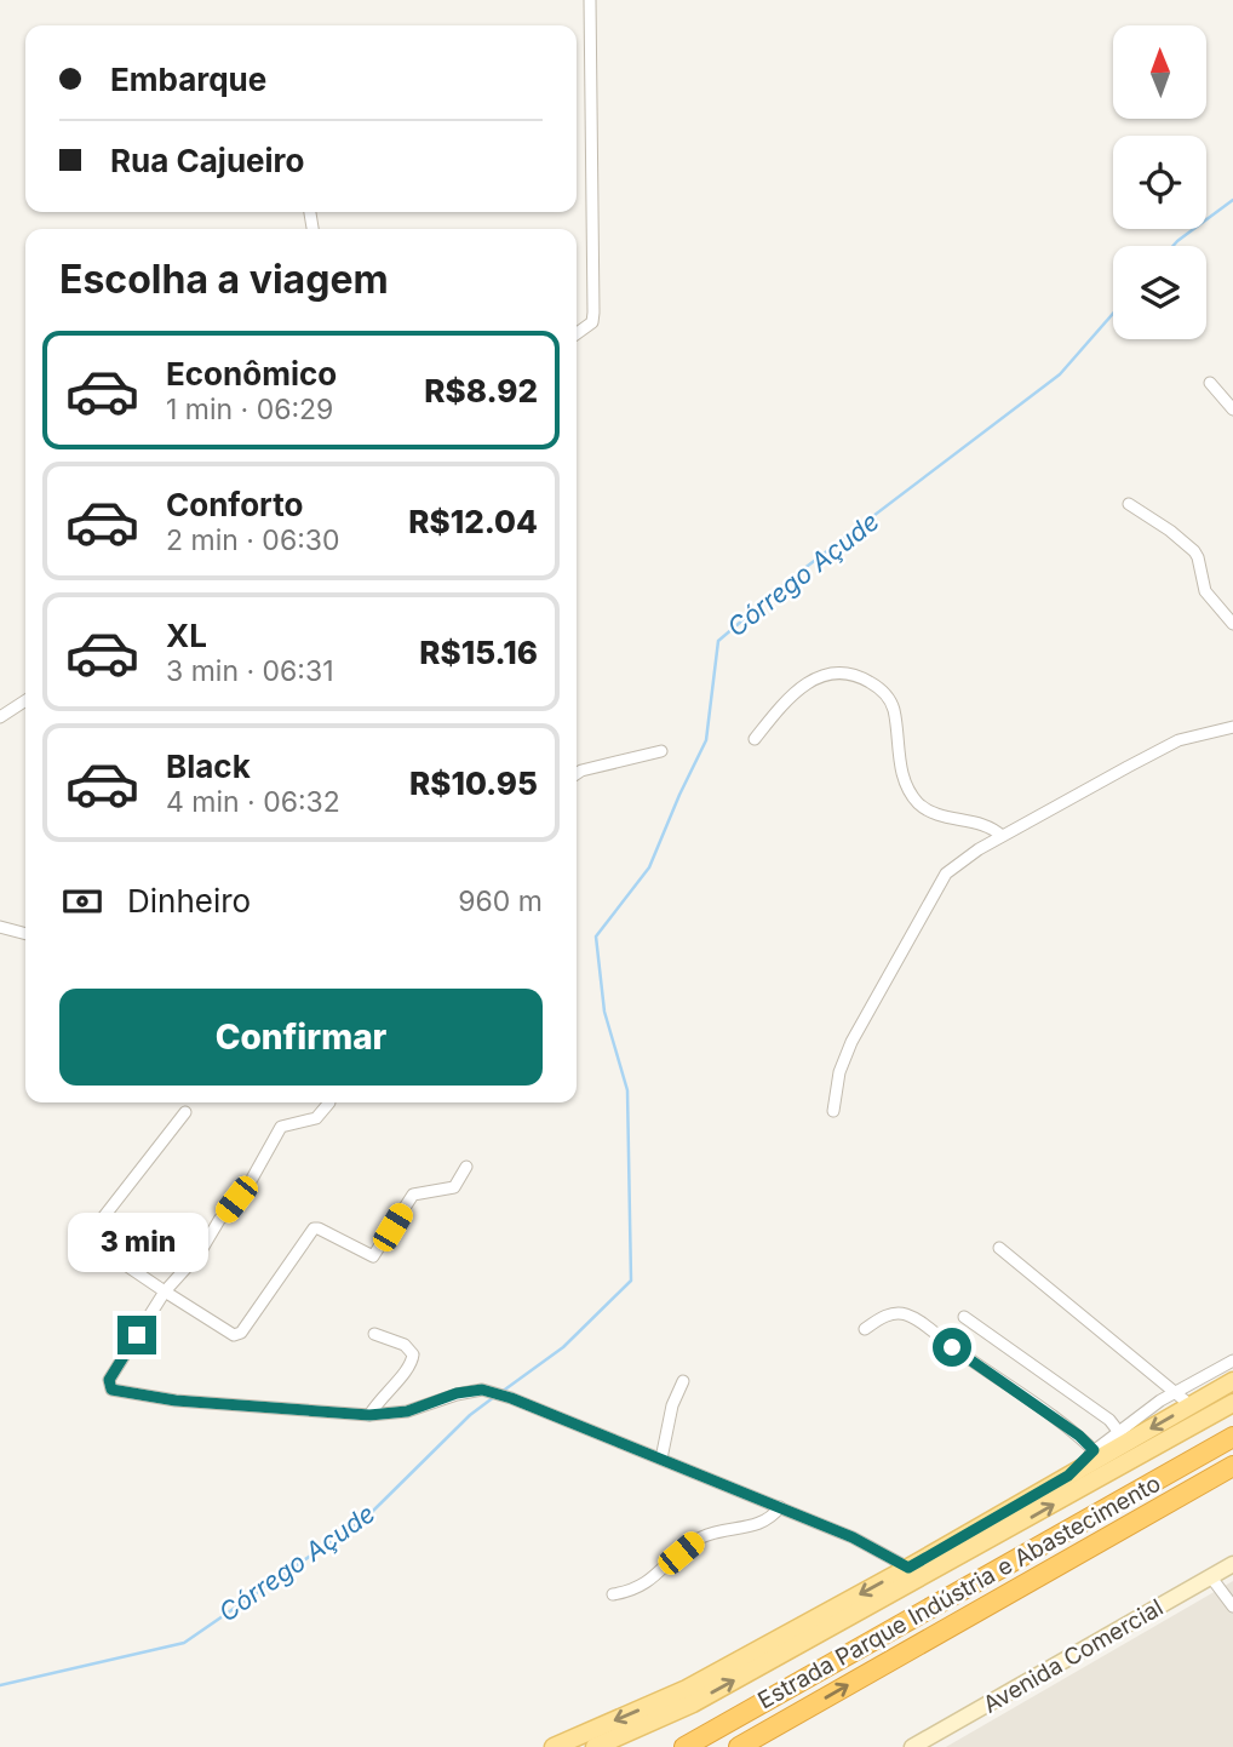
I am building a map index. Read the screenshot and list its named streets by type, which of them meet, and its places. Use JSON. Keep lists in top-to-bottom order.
{
  "streets": {
    "highway": ["Estrada Parque Indústria e Abastecimento"],
    "street": ["Avenida Comercial"]
  },
  "water": ["Córrego Açude"],
  "north": "top",
  "page": {
    "banner": ["Embarque", "Rua Cajueiro"],
    "heading": "Escolha a viagem",
    "list": [
      {
        "name": "Econômico",
        "note": "1 min · 06:29",
        "value": "R$8.92"
      },
      {
        "name": "Conforto",
        "note": "2 min · 06:30",
        "value": "R$12.04"
      },
      {
        "name": "XL",
        "note": "3 min · 06:31",
        "value": "R$15.16"
      },
      {
        "name": "Black",
        "note": "4 min · 06:32",
        "value": "R$10.95"
      }
    ],
    "pay": ["Dinheiro", "960 m"],
    "buttons": "Confirmar",
    "bubble": "3 min"
  }
}
